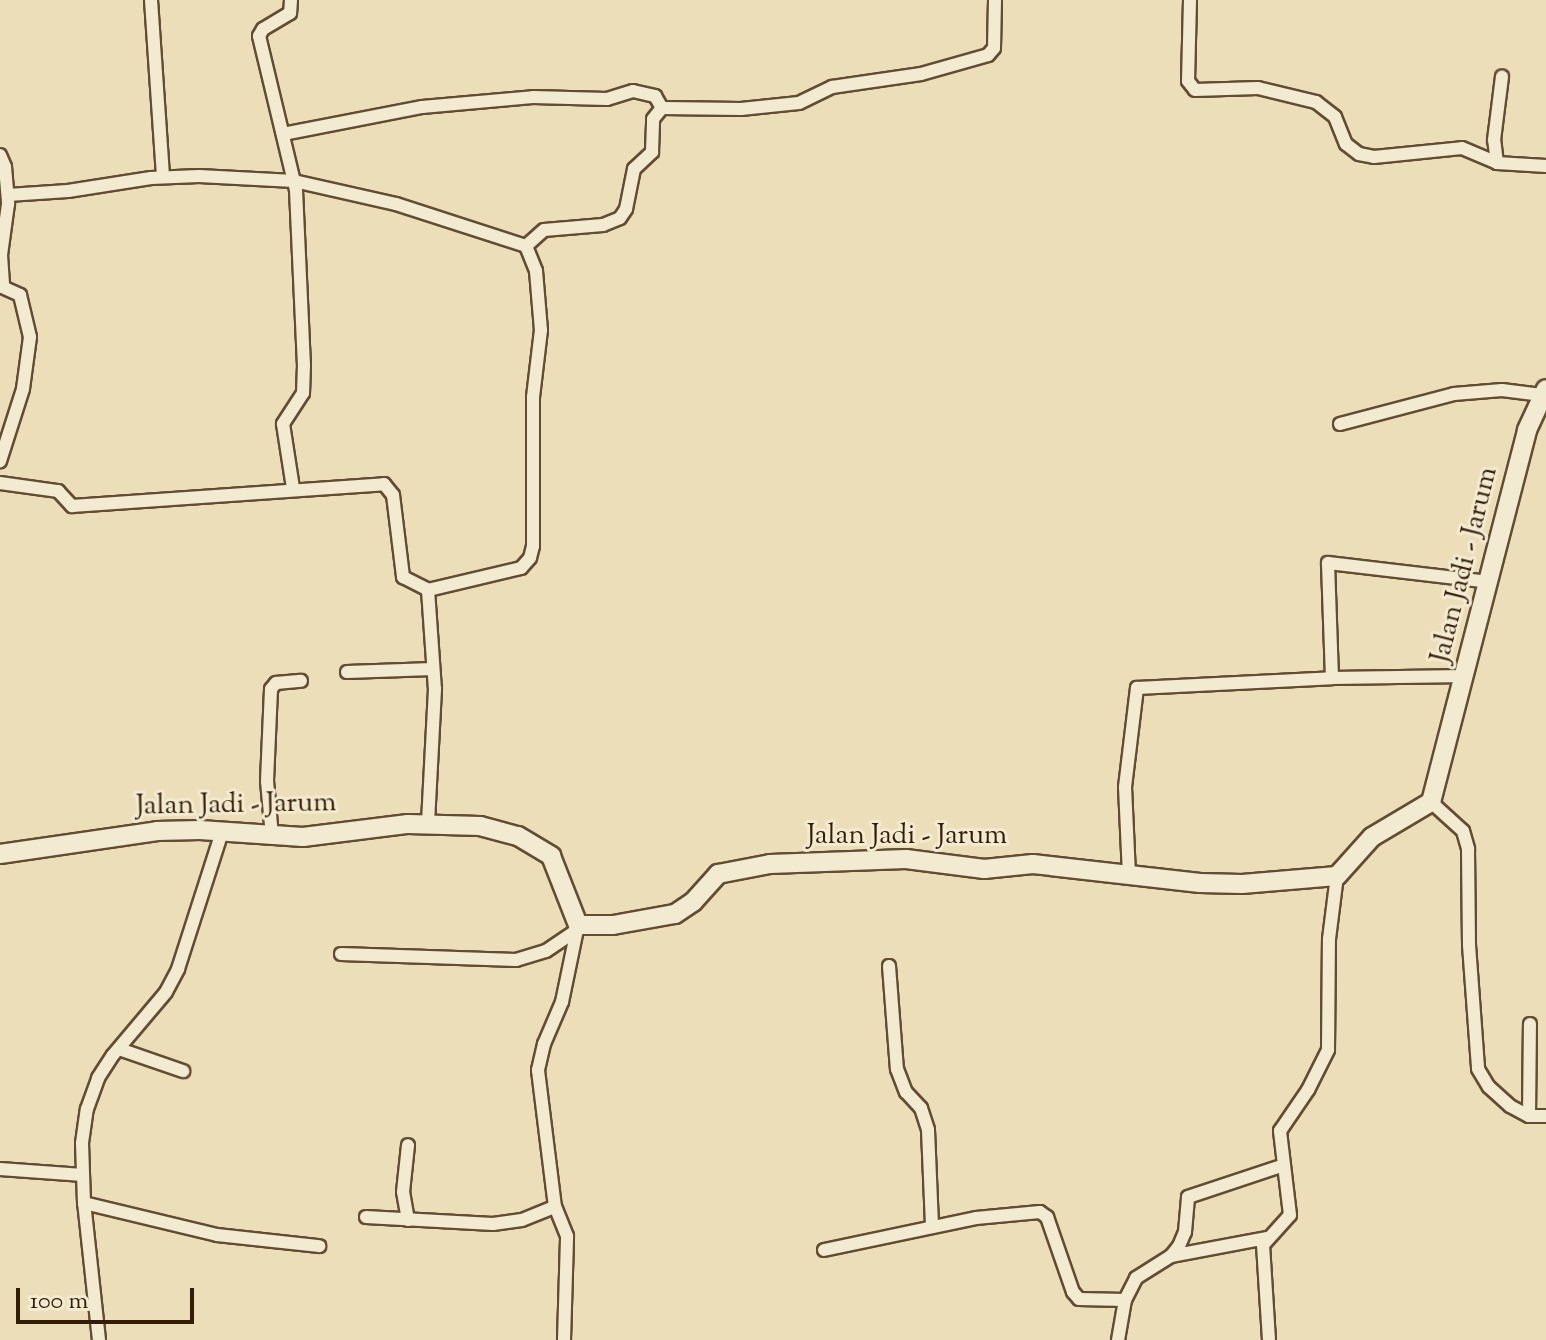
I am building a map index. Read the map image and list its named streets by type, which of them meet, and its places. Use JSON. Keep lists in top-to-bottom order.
{
  "streets": {
    "street": ["Jalan Jadi - Jarum"]
  },
  "scale_bar": "100 m"
}
